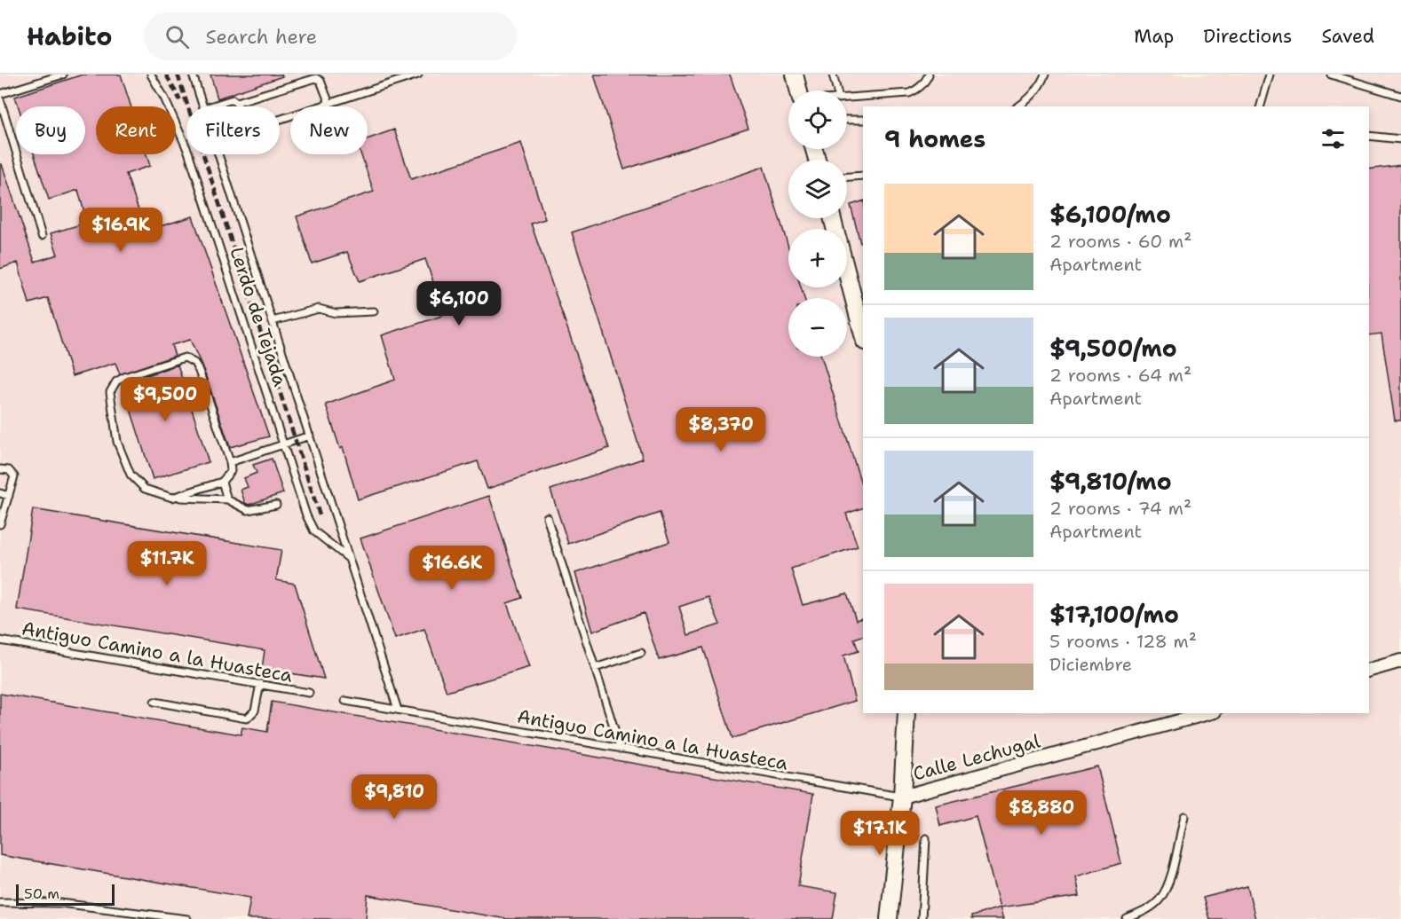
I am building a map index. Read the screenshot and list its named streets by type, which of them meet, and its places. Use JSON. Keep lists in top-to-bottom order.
{
  "streets": {
    "street": ["Calle Lechugal"],
    "lane": ["Lerdo de Tejada", "Antiguo Camino a la Huasteca"]
  },
  "crossings": [
    ["Lerdo de Tejada", "Antiguo Camino a la Huasteca"],
    ["Antiguo Camino a la Huasteca", "Calle Lechugal"]
  ],
  "scale_bar": "50 m",
  "page": {
    "header": "Habito",
    "search": "Search here",
    "nav": ["Map", "Directions", "Saved"],
    "map_buttons": ["+", "−"],
    "chip": [
      "Buy",
      "Rent",
      "Filters",
      "New"
    ],
    "heading": "9 homes",
    "list": [
      {
        "name": "$6,100/mo",
        "note": "2 rooms · 60 m² · Apartment"
      },
      {
        "name": "$9,500/mo",
        "note": "2 rooms · 64 m² · Apartment"
      },
      {
        "name": "$9,810/mo",
        "note": "2 rooms · 74 m² · Apartment"
      },
      {
        "name": "$17,100/mo",
        "note": "5 rooms · 128 m² · Diciembre"
      }
    ],
    "price": [
      "$16.9K",
      "$6,100",
      "$9,500",
      "$8,370",
      "$11.7K",
      "$16.6K",
      "$9,810",
      "$8,880",
      "$17.1K"
    ],
    "scale": "50 m"
  }
}
